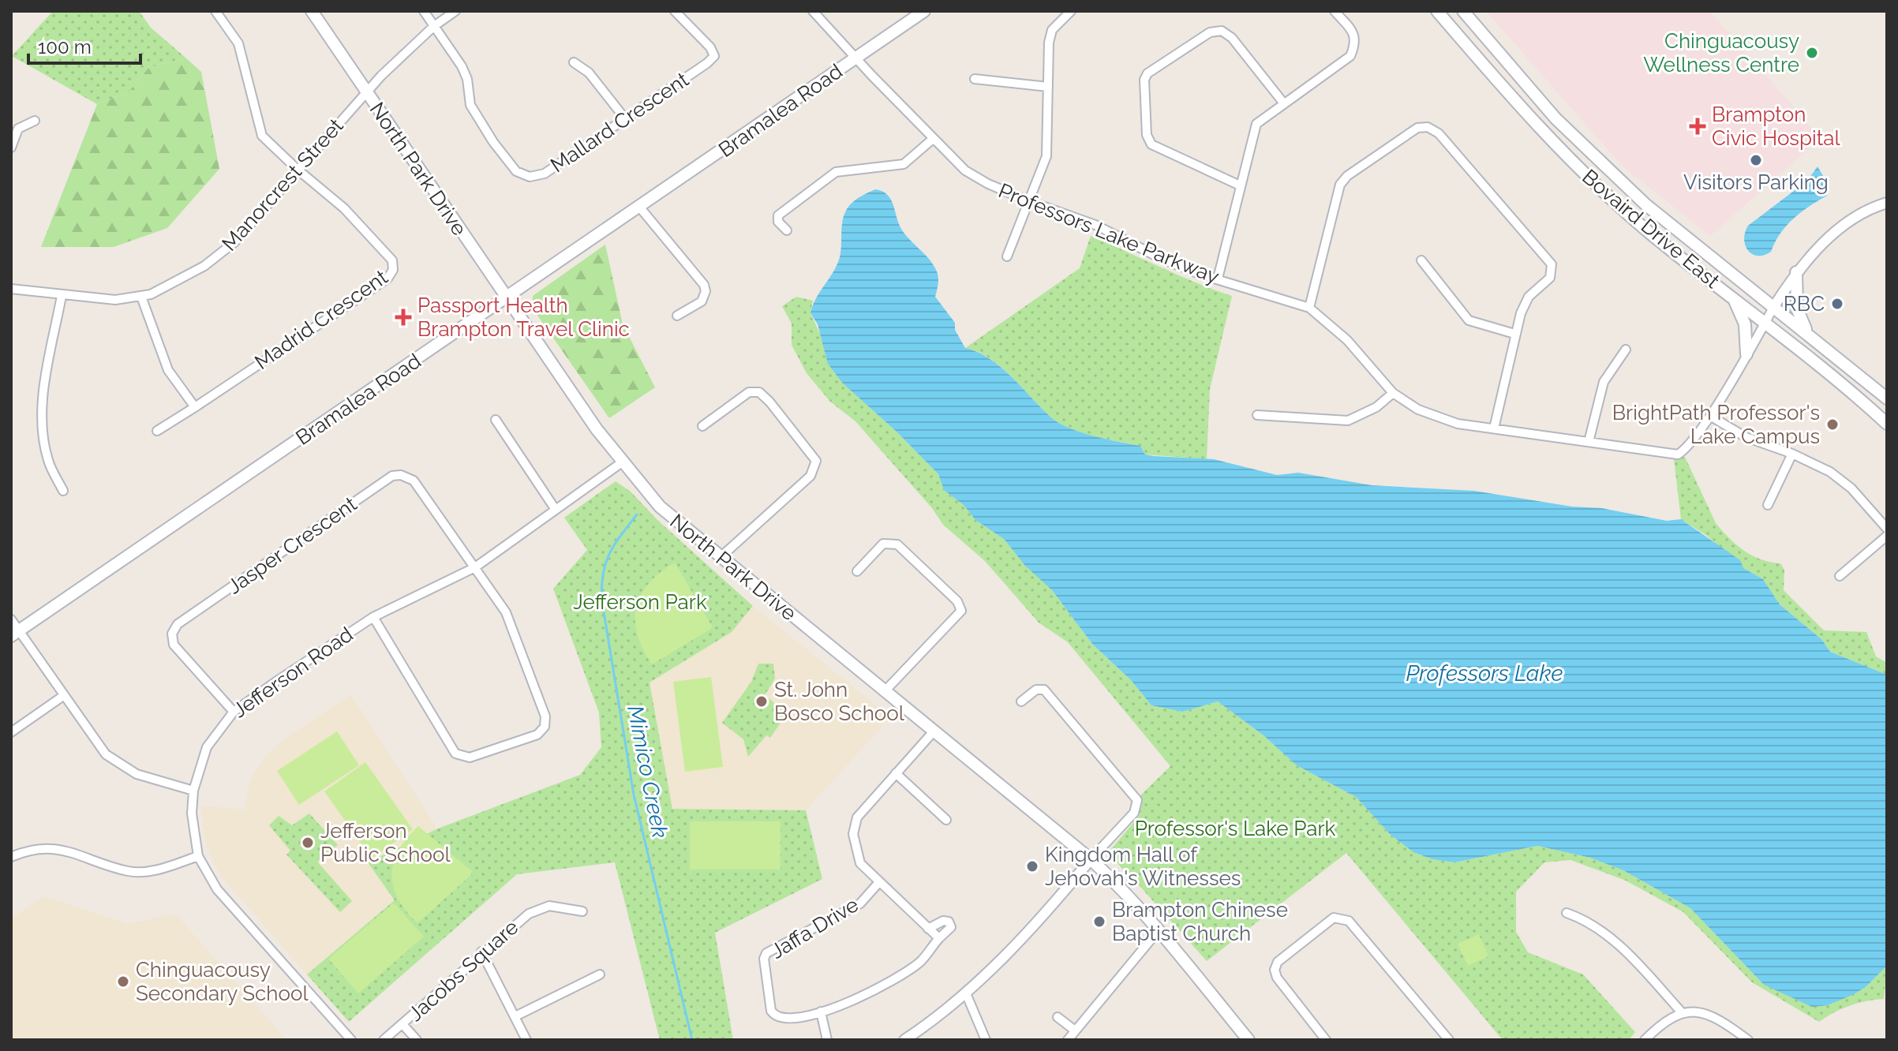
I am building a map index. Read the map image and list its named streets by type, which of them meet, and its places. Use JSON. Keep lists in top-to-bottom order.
{
  "streets": {
    "main road": ["Bramalea Road", "North Park Drive", "Bovaird Drive East"],
    "street": [
      "Mallard Crescent",
      "Manorcrest Street",
      "Professors Lake Parkway",
      "Madrid Crescent",
      "Jasper Crescent",
      "Jefferson Road",
      "Jaffa Drive",
      "Jacobs Square"
    ]
  },
  "crossings": [
    ["Bramalea Road", "North Park Drive"],
    ["Bramalea Road", "Professors Lake Parkway"],
    ["Mallard Crescent", "Manorcrest Street"],
    ["North Park Drive", "Manorcrest Street"],
    ["North Park Drive", "Jefferson Road"],
    ["North Park Drive", "Jaffa Drive"],
    ["Manorcrest Street", "Madrid Crescent"],
    ["Bovaird Drive East", "Professors Lake Parkway"],
    ["Jasper Crescent", "Jefferson Road"]
  ],
  "water": ["Professors Lake", "Mimico Creek"],
  "parks": ["Jefferson Park", "Professor's Lake Park"],
  "places": {
    "other": [
      "Chinguacousy Wellness Centre",
      "Visitors Parking",
      "RBC",
      "BrightPath Professor's Lake Campus",
      "St. John Bosco School",
      "Jefferson Public School",
      "Kingdom Hall of Jehovah's Witnesses",
      "Brampton Chinese Baptist Church",
      "Chinguacousy Secondary School"
    ],
    "health": ["Brampton Civic Hospital", "Passport Health Brampton Travel Clinic"]
  },
  "scale_bar": "100 m"
}
